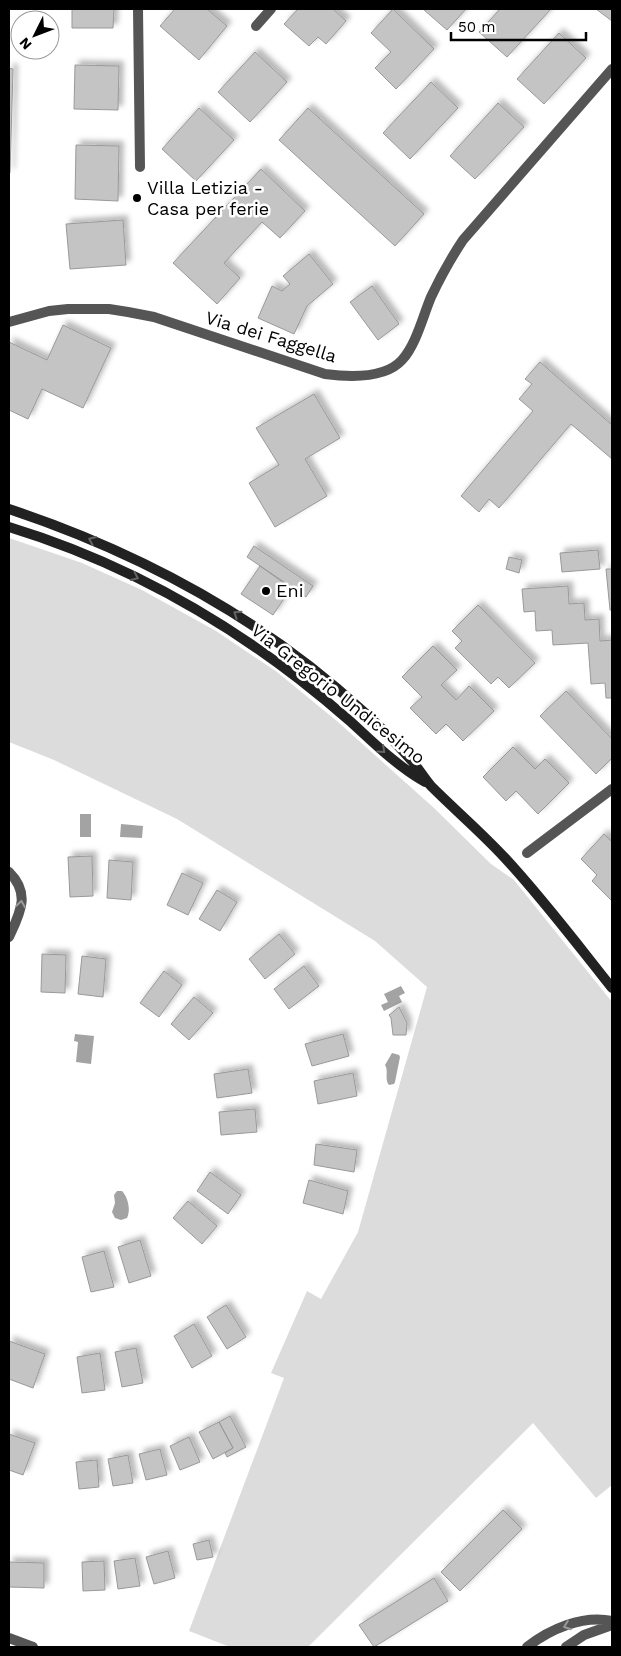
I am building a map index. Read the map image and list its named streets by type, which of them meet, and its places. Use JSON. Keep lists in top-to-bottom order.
{
  "streets": {
    "street": ["Via dei Faggella", "Via Gregorio Undicesimo"]
  },
  "places": ["Villa Letizia - Casa per ferie", "Eni"],
  "scale_bar": "50 m",
  "north": "bottom left"
}
